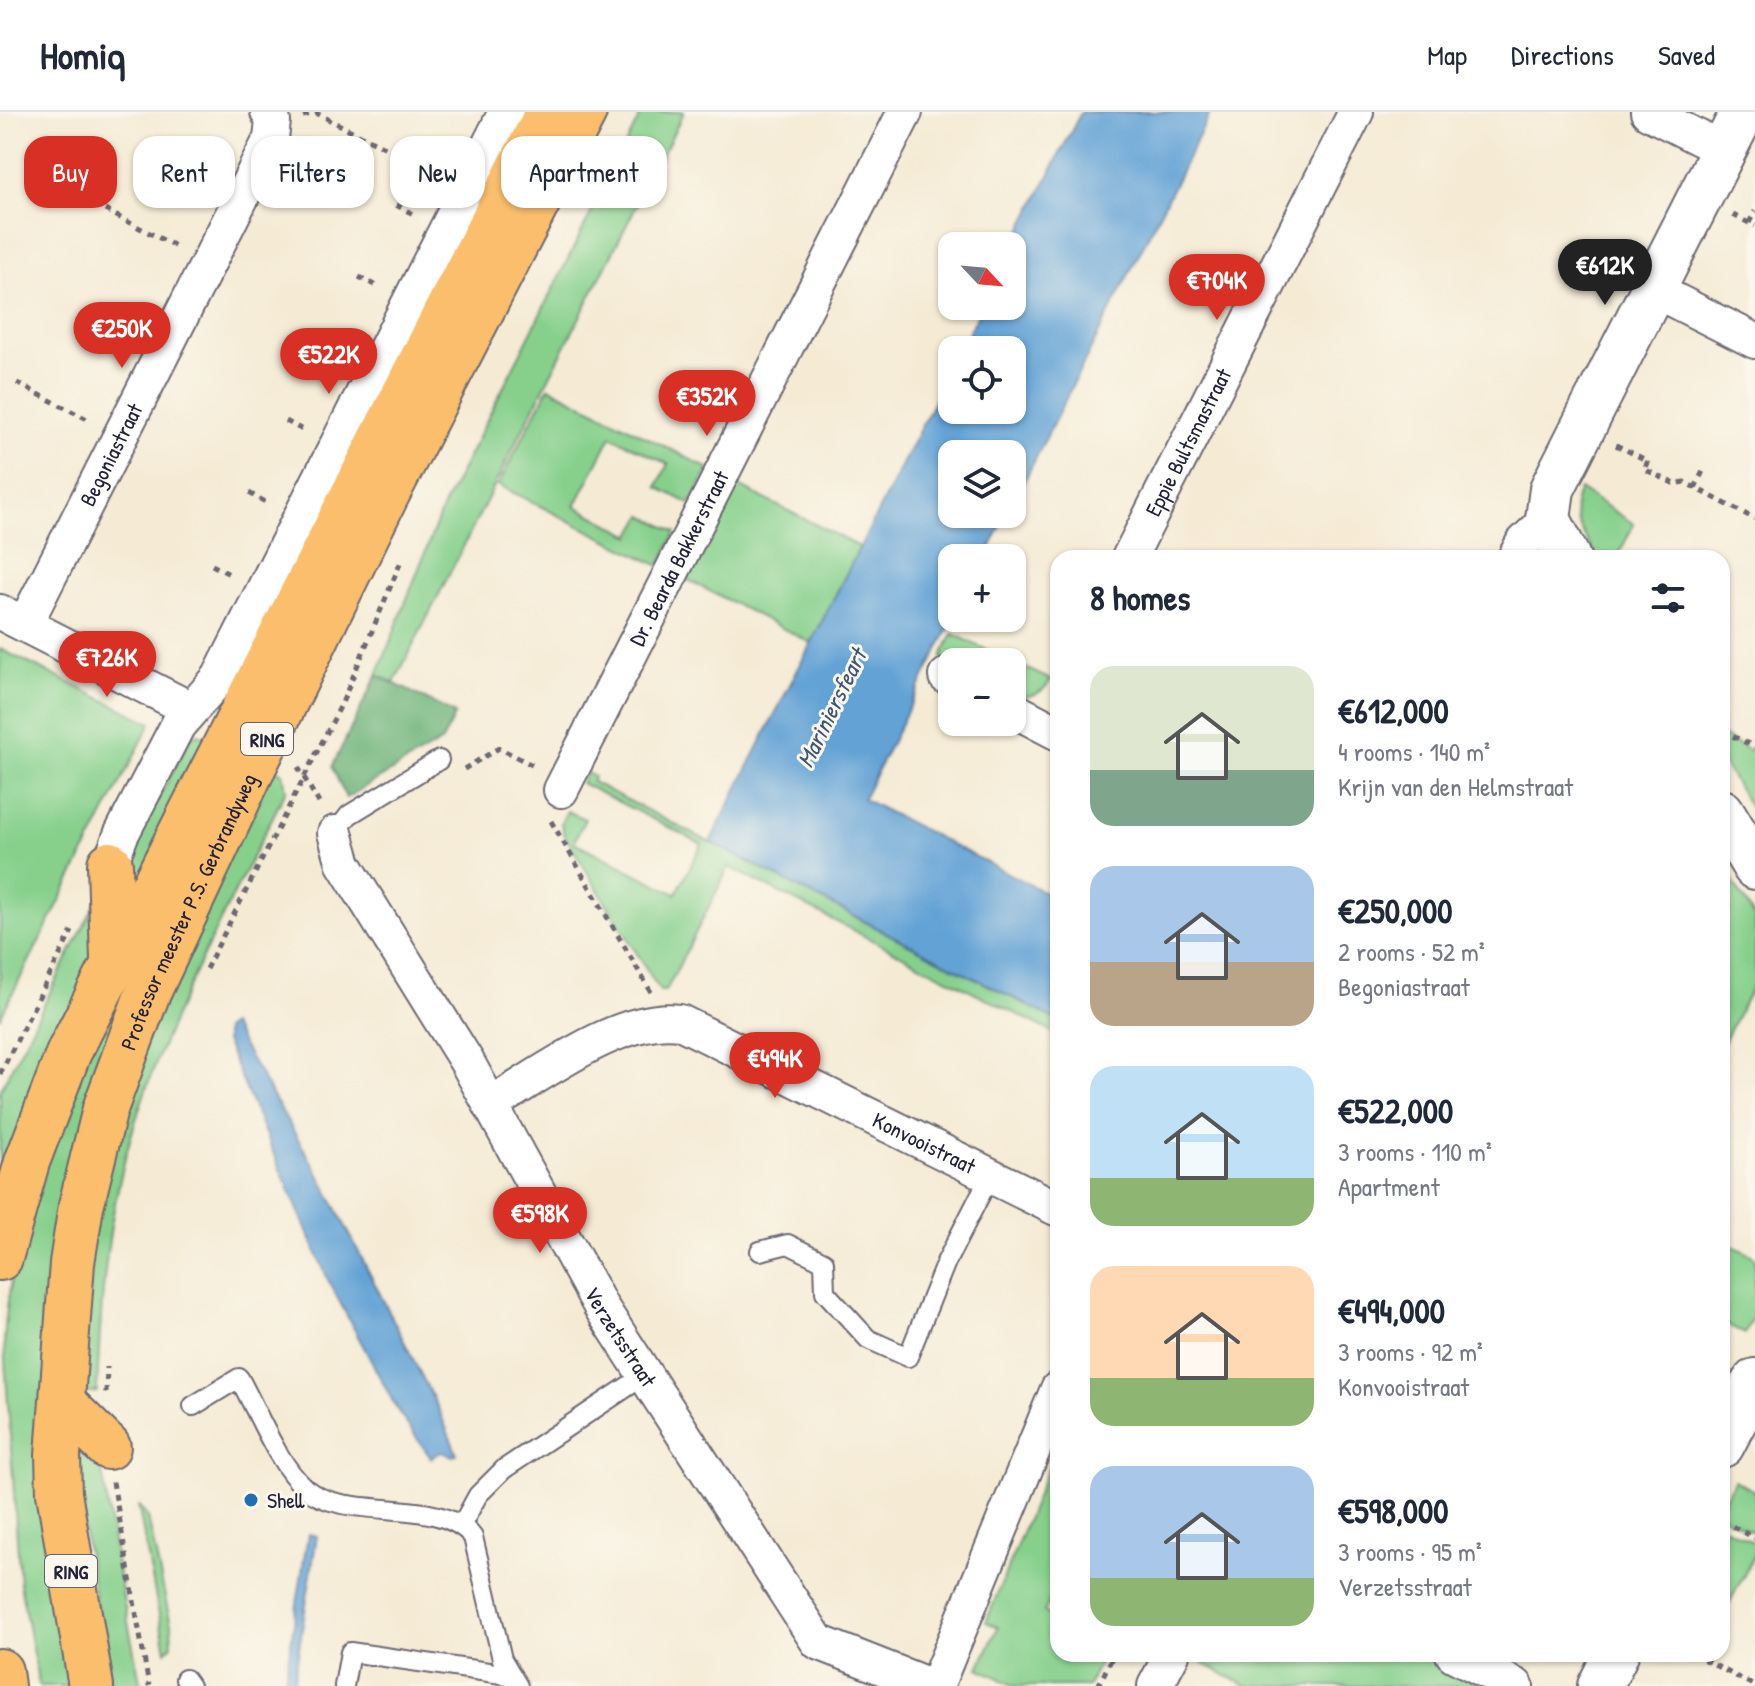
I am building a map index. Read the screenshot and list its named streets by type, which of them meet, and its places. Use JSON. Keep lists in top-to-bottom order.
{
  "streets": {
    "main road": ["RING", "Professor meester P.S. Gerbrandyweg"],
    "street": [
      "Eppie Bultsmastraat",
      "Begoniastraat",
      "Dr. Bearda Bakkerstraat",
      "Konvooistraat",
      "Verzetsstraat"
    ]
  },
  "water": ["Mariniersfeart"],
  "places": ["Shell"],
  "north": "bottom right",
  "page": {
    "header": "Homiq",
    "nav": ["Map", "Directions", "Saved"],
    "chip": [
      "Buy",
      "Rent",
      "Filters",
      "New",
      "Apartment"
    ],
    "map_buttons": ["+", "−"],
    "price": [
      "€612K",
      "€704K",
      "€250K",
      "€522K",
      "€352K",
      "€726K",
      "€494K",
      "€598K"
    ],
    "heading": "8 homes",
    "list": [
      {
        "name": "€612,000",
        "note": "4 rooms · 140 m² · Krijn van den Helmstraat"
      },
      {
        "name": "€250,000",
        "note": "2 rooms · 52 m² · Begoniastraat"
      },
      {
        "name": "€522,000",
        "note": "3 rooms · 110 m² · Apartment"
      },
      {
        "name": "€494,000",
        "note": "3 rooms · 92 m² · Konvooistraat"
      },
      {
        "name": "€598,000",
        "note": "3 rooms · 95 m² · Verzetsstraat"
      }
    ]
  }
}
